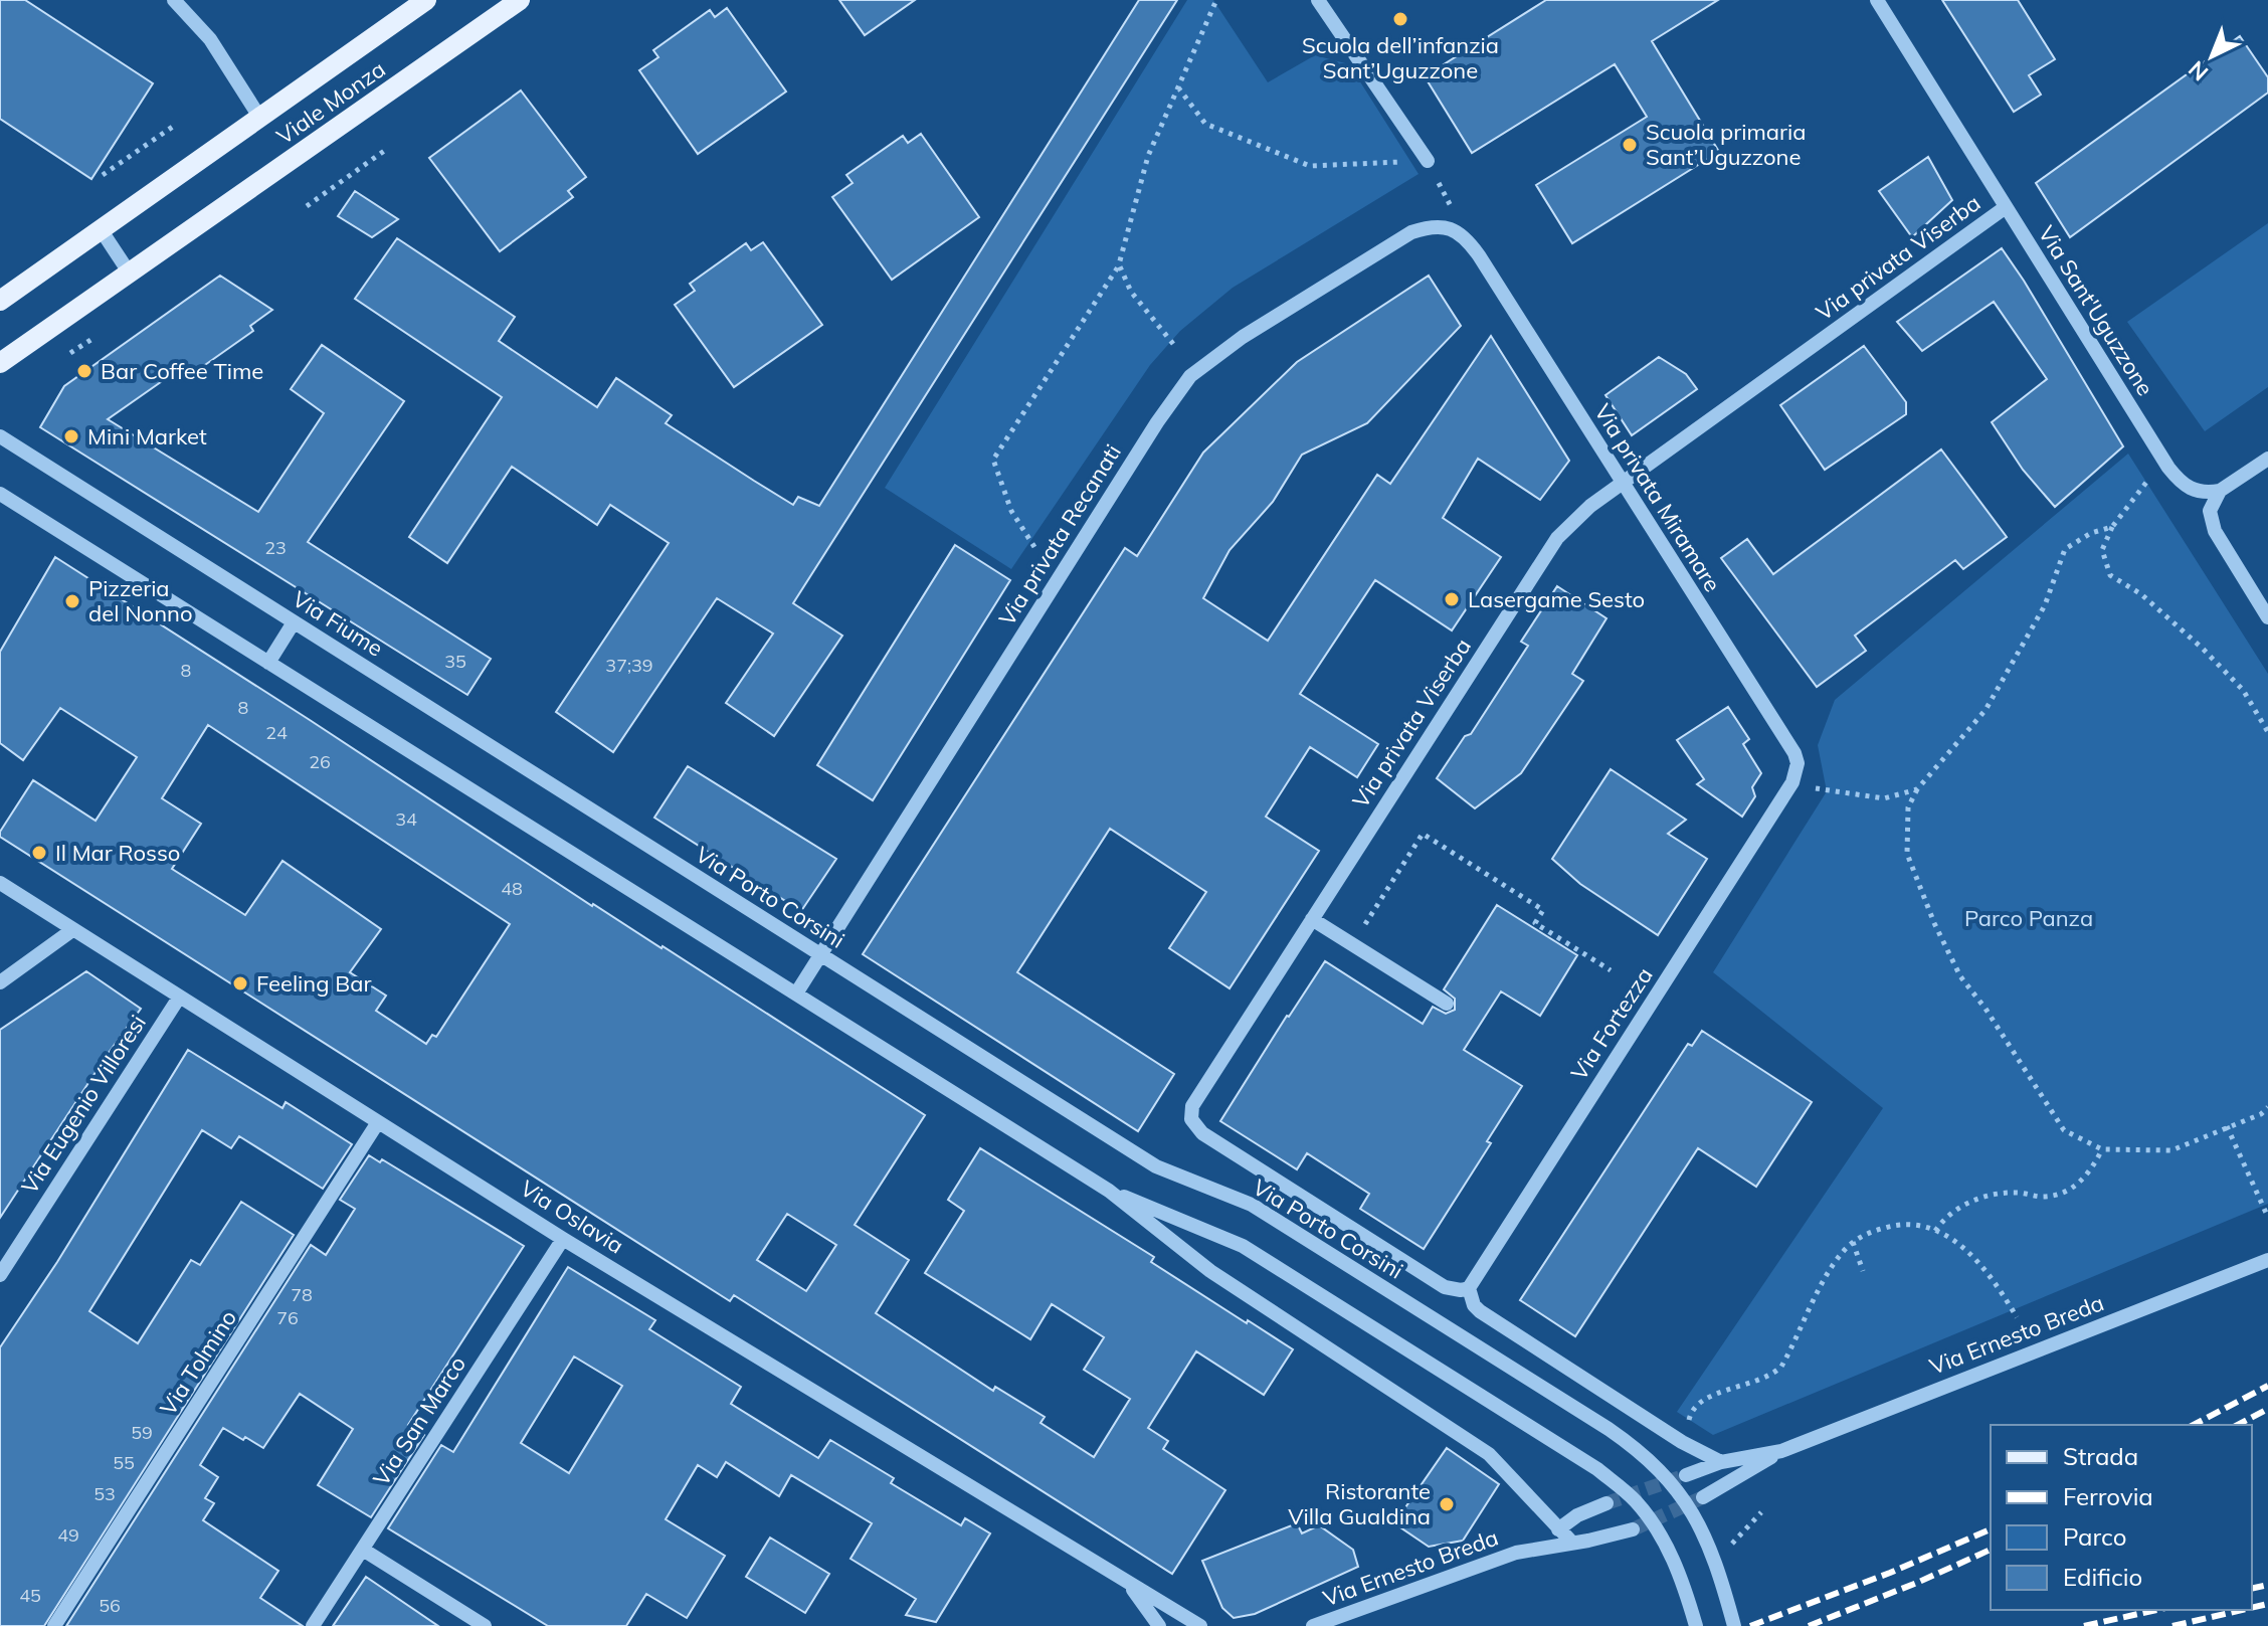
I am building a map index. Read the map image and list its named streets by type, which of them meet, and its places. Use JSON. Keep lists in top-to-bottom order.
{
  "streets": {
    "main road": ["Viale Monza"],
    "street": [
      "Via privata Viserba",
      "Via Sant'Uguzzone",
      "Via privata Miramare",
      "Via privata Recanati",
      "Via Fiume",
      "Via Porto Corsini",
      "Via Fortezza",
      "Via Eugenio Villoresi",
      "Via Oslavia",
      "Via Ernesto Breda",
      "Via Tolmino",
      "Via San Marco"
    ]
  },
  "crossings": [
    ["Via privata Viserba", "Via Sant'Uguzzone"],
    ["Via privata Viserba", "Via privata Miramare"],
    ["Via privata Viserba", "Via Porto Corsini"],
    ["Via privata Miramare", "Via privata Recanati"],
    ["Via privata Miramare", "Via Fortezza"],
    ["Via privata Recanati", "Via Porto Corsini"],
    ["Via Fiume", "Via Porto Corsini"],
    ["Via Porto Corsini", "Via Fortezza"],
    ["Via Eugenio Villoresi", "Via Oslavia"],
    ["Via Oslavia", "Via Tolmino"],
    ["Via Oslavia", "Via San Marco"]
  ],
  "parks": ["Parco Panza"],
  "places": [
    "Scuola dell’infanzia Sant’Uguzzone",
    "Scuola primaria Sant’Uguzzone",
    "Bar Coffee Time",
    "Mini Market",
    "Lasergame Sesto",
    "Pizzeria del Nonno",
    "Il Mar Rosso",
    "Feeling Bar",
    "Ristorante Villa Gualdina"
  ],
  "house_numbers": [
    "23",
    "35",
    "37;39",
    "8",
    "8",
    "24",
    "26",
    "34",
    "48",
    "78",
    "76",
    "59",
    "55",
    "53",
    "49",
    "45",
    "56"
  ],
  "legend": [
    "Strada",
    "Ferrovia",
    "Parco",
    "Edificio"
  ],
  "north": "bottom left"
}
